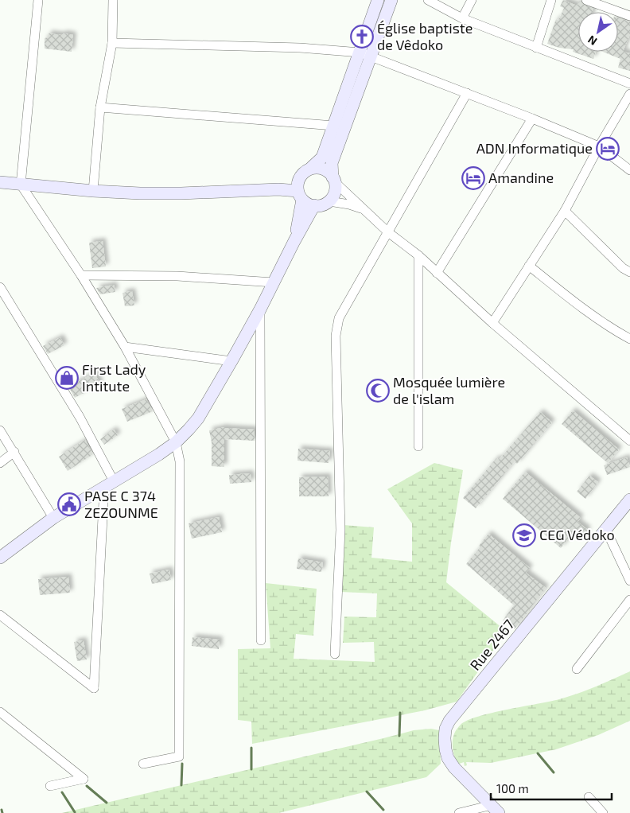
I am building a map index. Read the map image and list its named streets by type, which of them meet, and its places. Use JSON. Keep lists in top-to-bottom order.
{
  "streets": {
    "street": ["Rue 2467"]
  },
  "places": {
    "church": ["Église baptiste de Vêdoko"],
    "hotel": ["ADN Informatique", "Amandine"],
    "shop": ["First Lady Intitute"],
    "mosque": ["Mosquée lumière de l'islam"],
    "public building": ["PASE C 374 ZEZOUNME"],
    "school or university": ["CEG Védoko"]
  },
  "scale_bar": "100 m",
  "north": "bottom left"
}
